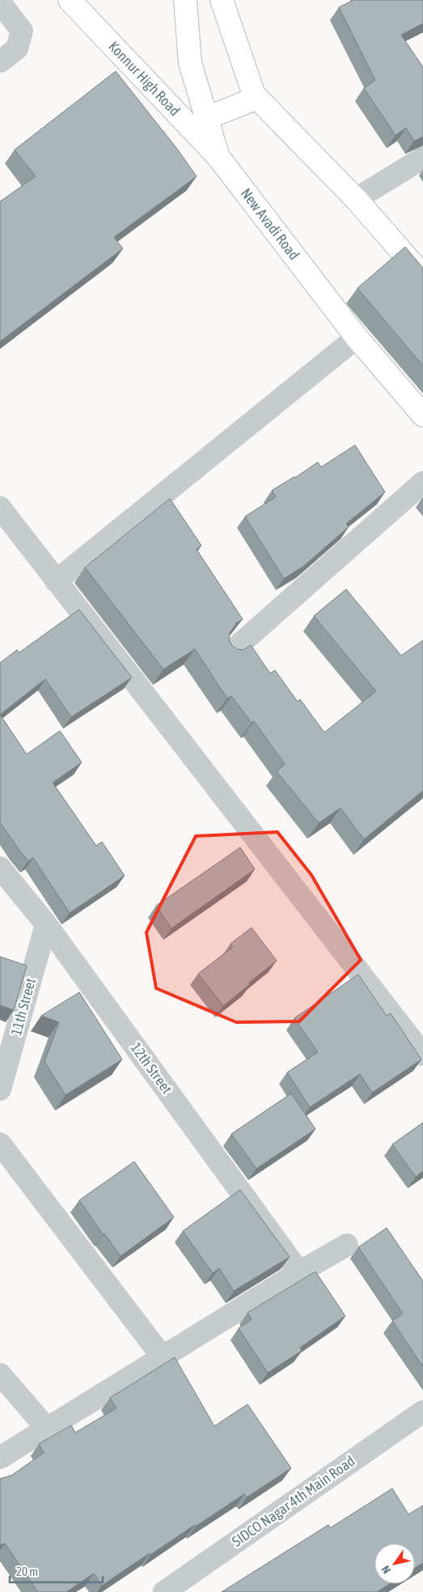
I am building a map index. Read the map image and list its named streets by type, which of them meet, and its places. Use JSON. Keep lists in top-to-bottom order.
{
  "streets": {
    "main road": ["Konnur High Road", "New Avadi Road"],
    "street": ["11th Street", "12th Street", "SIDCO Nagar 4th Main Road"]
  },
  "crossings": [
    ["Konnur High Road", "New Avadi Road"],
    ["11th Street", "12th Street"]
  ],
  "scale_bar": "20 m",
  "north": "bottom left"
}
